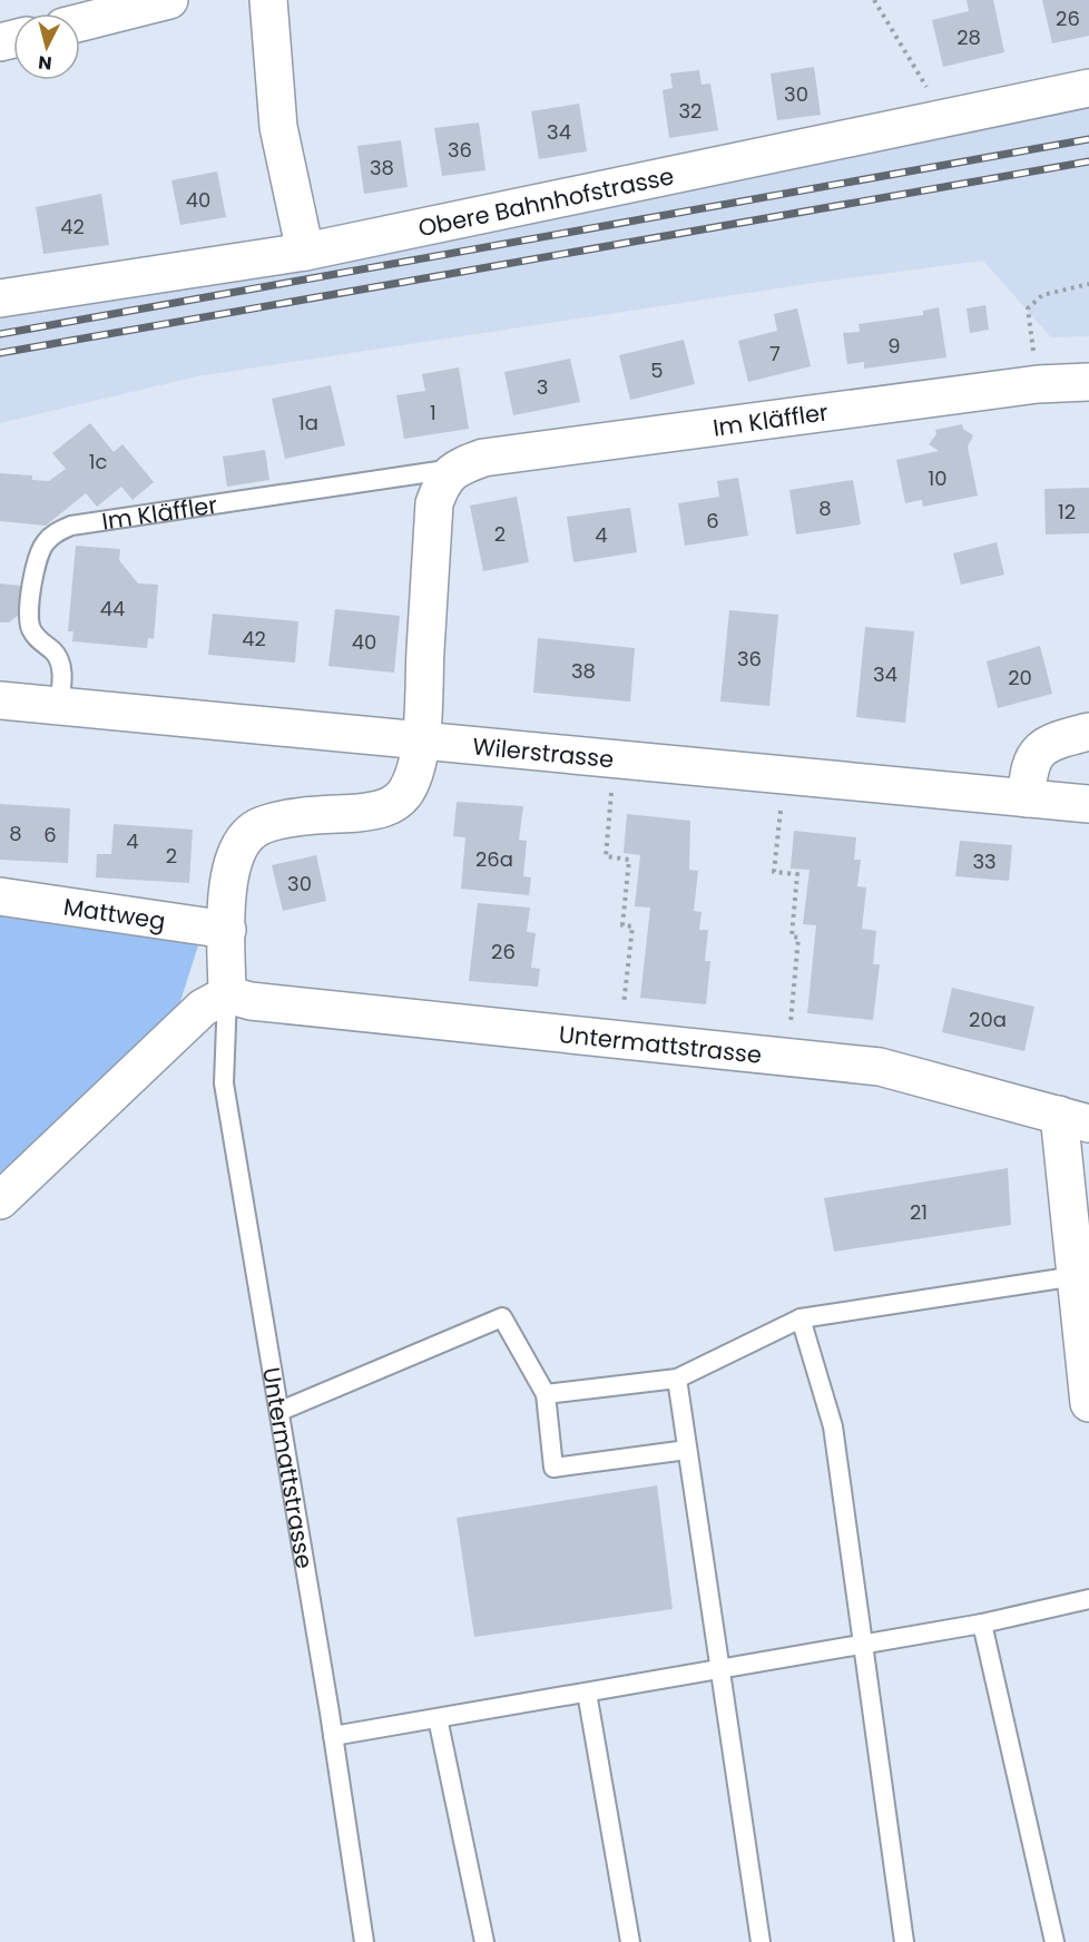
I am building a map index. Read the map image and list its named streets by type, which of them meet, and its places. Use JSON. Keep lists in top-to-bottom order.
{
  "streets": {
    "street": [
      "Obere Bahnhofstrasse",
      "Im Kläffler",
      "Wilerstrasse",
      "Mattweg",
      "Untermattstrasse"
    ]
  },
  "crossings": [
    ["Im Kläffler", "Wilerstrasse"],
    ["Wilerstrasse", "Untermattstrasse"],
    ["Mattweg", "Untermattstrasse"]
  ],
  "house_numbers": [
    "26",
    "28",
    "30",
    "32",
    "34",
    "36",
    "38",
    "40",
    "42",
    "9",
    "7",
    "5",
    "3",
    "1",
    "1a",
    "1c",
    "10",
    "8",
    "12",
    "6",
    "2",
    "4",
    "44",
    "42",
    "40",
    "36",
    "38",
    "34",
    "20",
    "8",
    "6",
    "4",
    "2",
    "26a",
    "33",
    "30",
    "26",
    "20a",
    "21"
  ],
  "north": "bottom"
}
